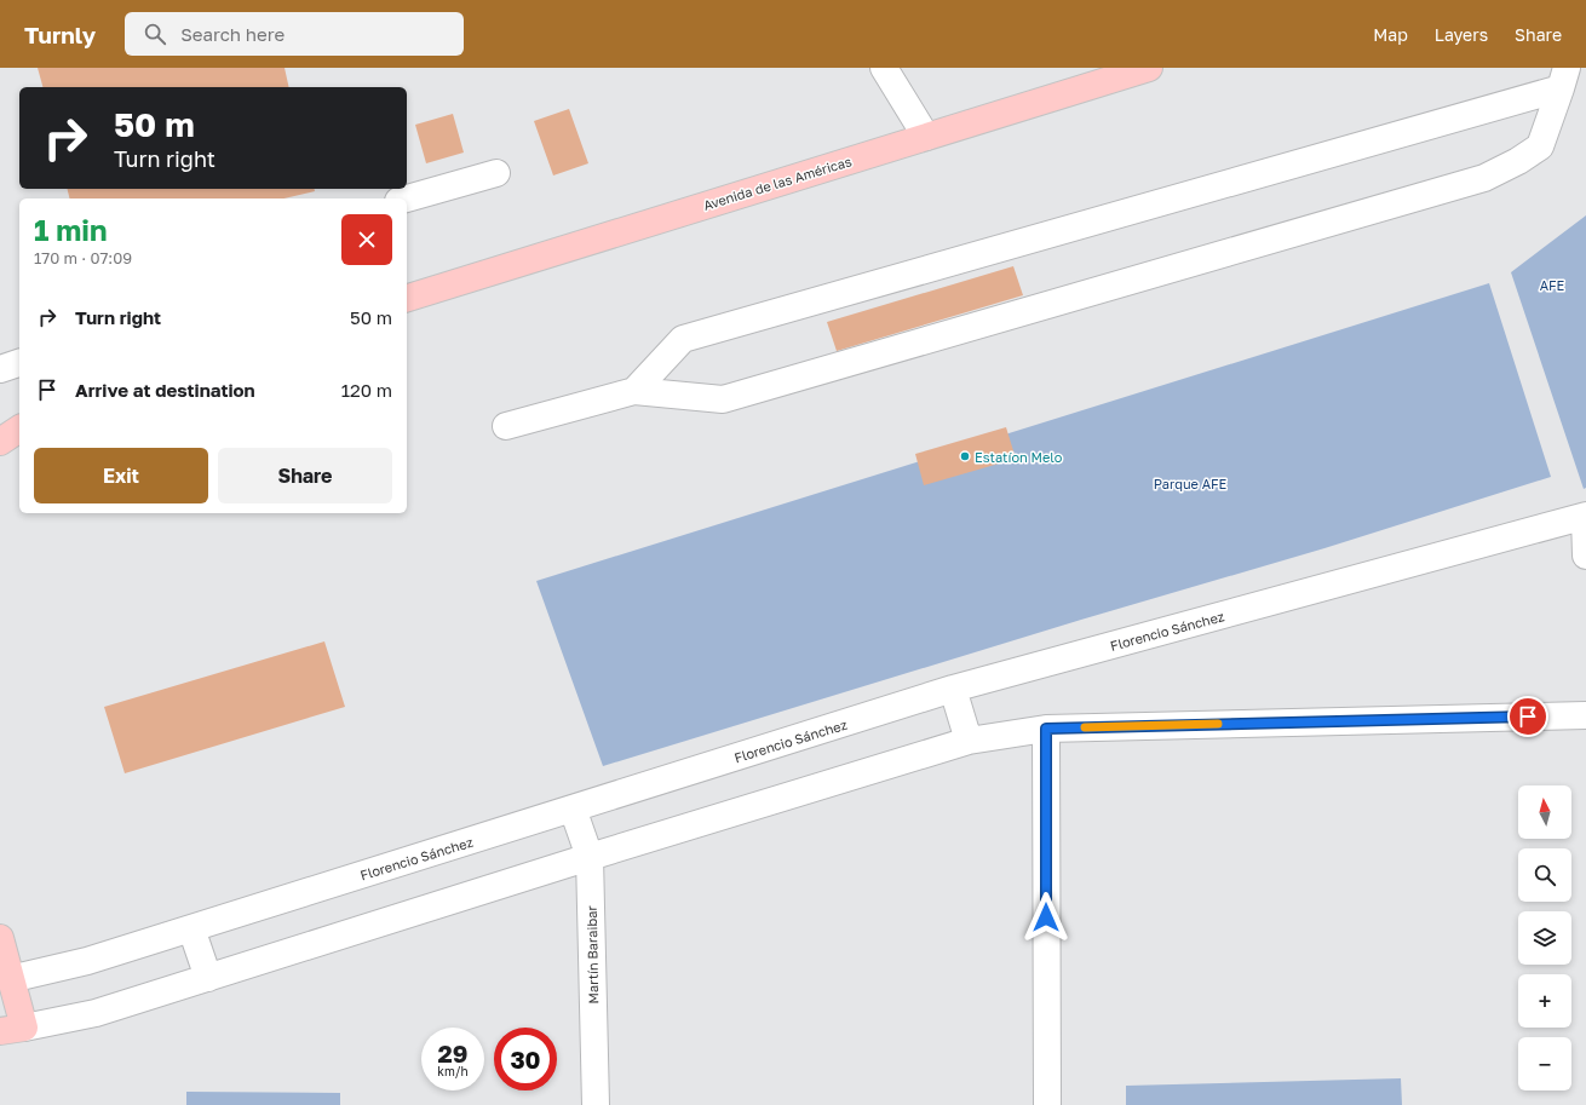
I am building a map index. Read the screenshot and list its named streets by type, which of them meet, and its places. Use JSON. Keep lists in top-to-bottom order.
{
  "streets": {
    "main road": ["Avenida de las Américas"],
    "street": ["Florencio Sánchez", "Martín Baraibar"]
  },
  "crossings": [
    ["Florencio Sánchez", "Martín Baraibar"]
  ],
  "parks": ["AFE", "Parque AFE"],
  "places": ["Estatíon Melo"],
  "north": "top",
  "page": {
    "header": "Turnly",
    "search": "Search here",
    "nav": ["Map", "Layers", "Share"],
    "turn": ["50 m", "Turn right"],
    "heading": ["1 min", "170 m · 07:09"],
    "list": [
      {
        "name": "Turn right",
        "value": "50 m"
      },
      {
        "name": "Arrive at destination",
        "value": "120 m"
      }
    ],
    "buttons": ["Exit", "Share"],
    "map_buttons": ["+", "−"],
    "speed": "29 km/h",
    "limit": "30"
  }
}
